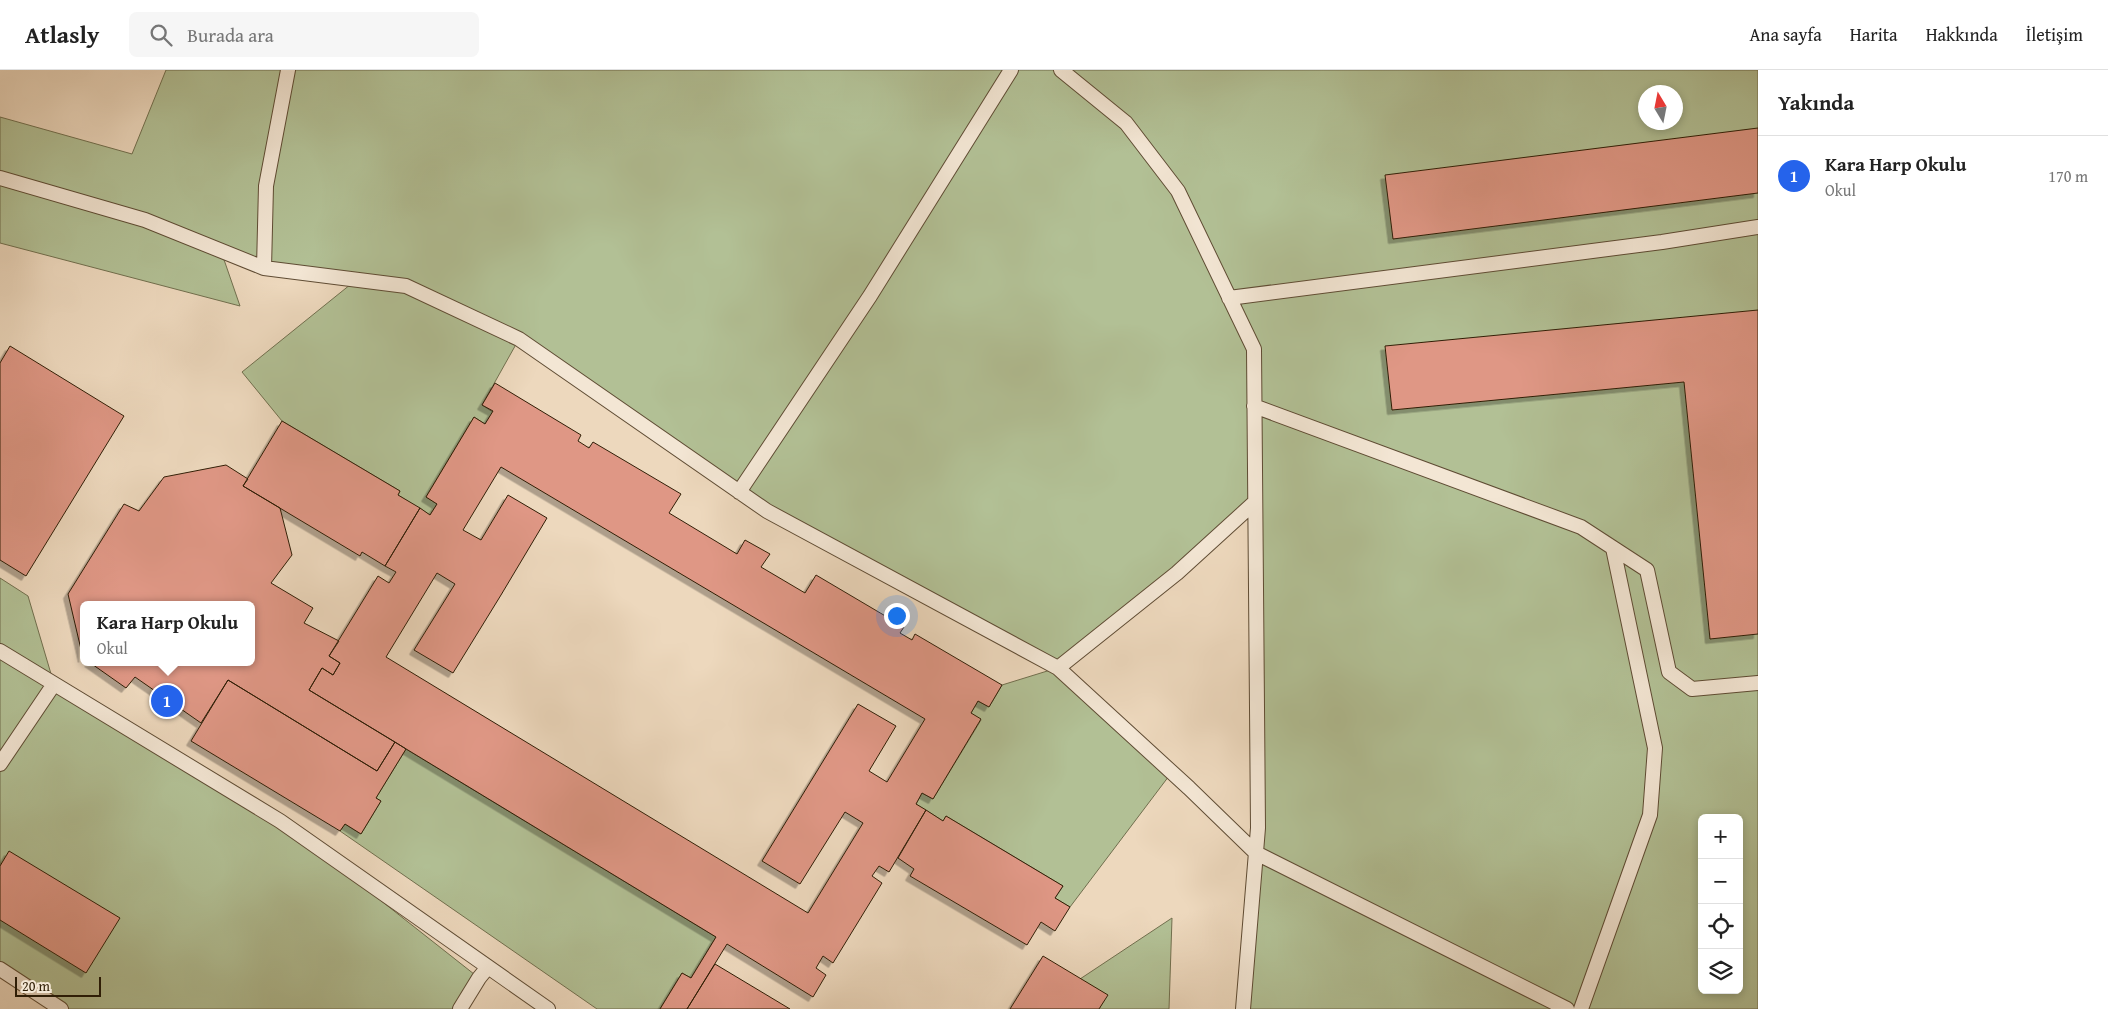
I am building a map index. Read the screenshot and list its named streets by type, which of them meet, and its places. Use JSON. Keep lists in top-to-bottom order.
{
  "scale_bar": "20 m",
  "north": "top",
  "page": {
    "header": "Atlasly",
    "search": "Burada ara",
    "nav": [
      "Ana sayfa",
      "Harita",
      "Hakkında",
      "İletişim"
    ],
    "heading": "Yakında",
    "list": [
      {
        "mark": "1",
        "name": "Kara Harp Okulu",
        "note": "Okul",
        "value": "170 m"
      }
    ],
    "popup": ["Kara Harp Okulu", "Okul"],
    "pins": "1",
    "map_buttons": ["+", "−"],
    "scale": "20 m"
  }
}
